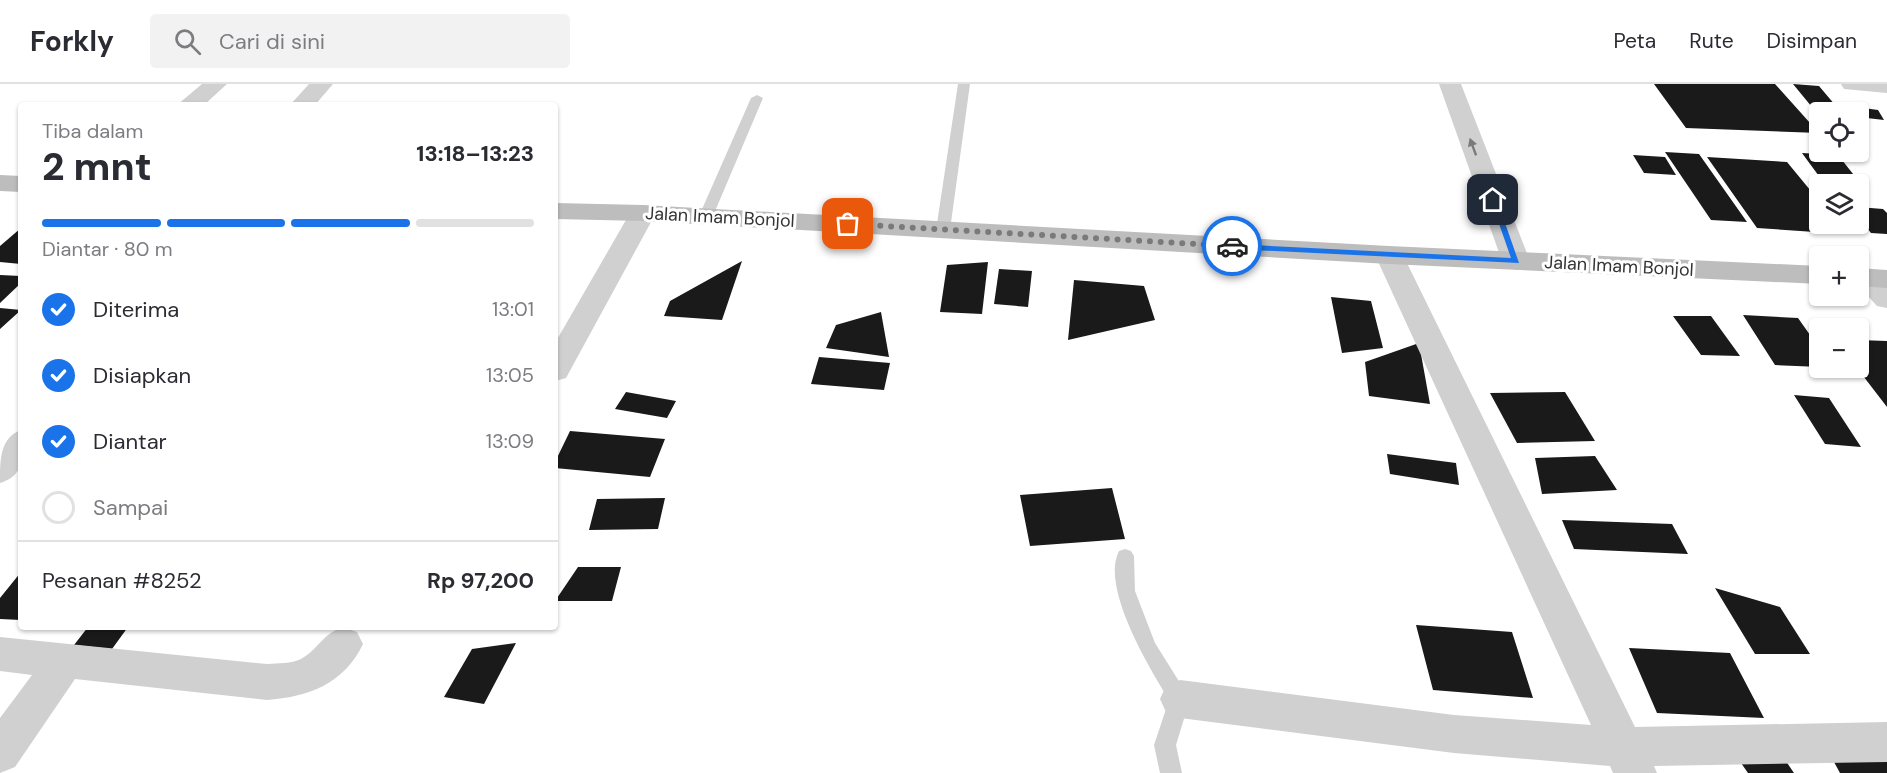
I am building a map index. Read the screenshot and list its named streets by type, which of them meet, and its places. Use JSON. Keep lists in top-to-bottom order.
{
  "streets": {
    "main road": ["Jalan Imam Bonjol"]
  },
  "page": {
    "header": "Forkly",
    "search": "Cari di sini",
    "nav": ["Peta", "Rute", "Disimpan"],
    "map_buttons": ["+", "−"],
    "heading": ["2 mnt", "Tiba dalam", "13:18–13:23"],
    "panel": ["Pesanan #8252", "Rp 97,200"],
    "bar": "Diantar · 80 m",
    "list": [
      ["Diterima", "13:01"],
      ["Disiapkan", "13:05"],
      ["Diantar", "13:09"],
      "Sampai"
    ]
  }
}
